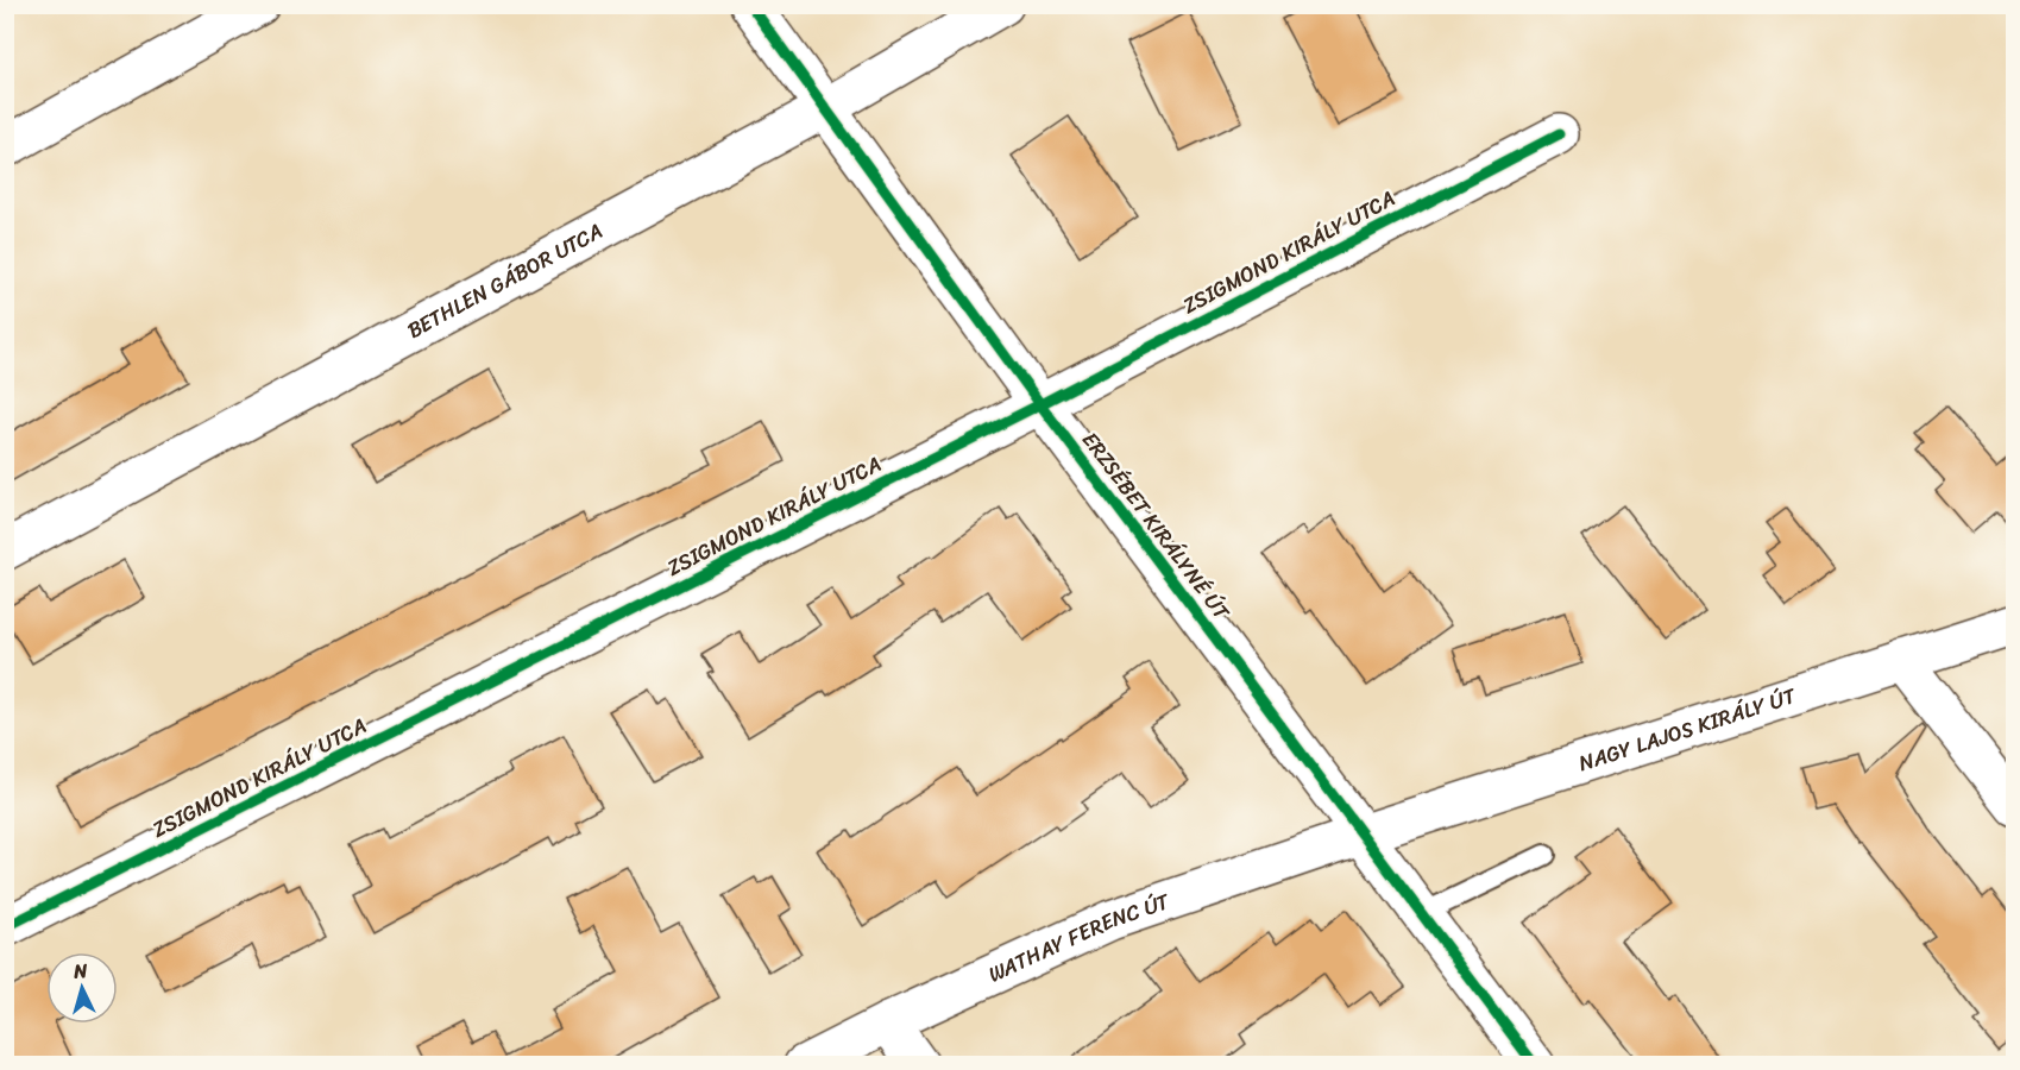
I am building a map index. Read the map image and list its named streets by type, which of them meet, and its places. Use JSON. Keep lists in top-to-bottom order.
{
  "streets": {
    "street": [
      "ZSIGMOND KIRÁLY UTCA",
      "BETHLEN GÁBOR UTCA",
      "ERZSÉBET KIRÁLYNÉ ÚT",
      "NAGY LAJOS KIRÁLY ÚT",
      "WATHAY FERENC ÚT"
    ]
  },
  "crossings": [
    ["ZSIGMOND KIRÁLY UTCA", "ERZSÉBET KIRÁLYNÉ ÚT"],
    ["BETHLEN GÁBOR UTCA", "ERZSÉBET KIRÁLYNÉ ÚT"],
    ["ERZSÉBET KIRÁLYNÉ ÚT", "NAGY LAJOS KIRÁLY ÚT"],
    ["ERZSÉBET KIRÁLYNÉ ÚT", "WATHAY FERENC ÚT"],
    ["NAGY LAJOS KIRÁLY ÚT", "WATHAY FERENC ÚT"]
  ],
  "north": "top"
}
